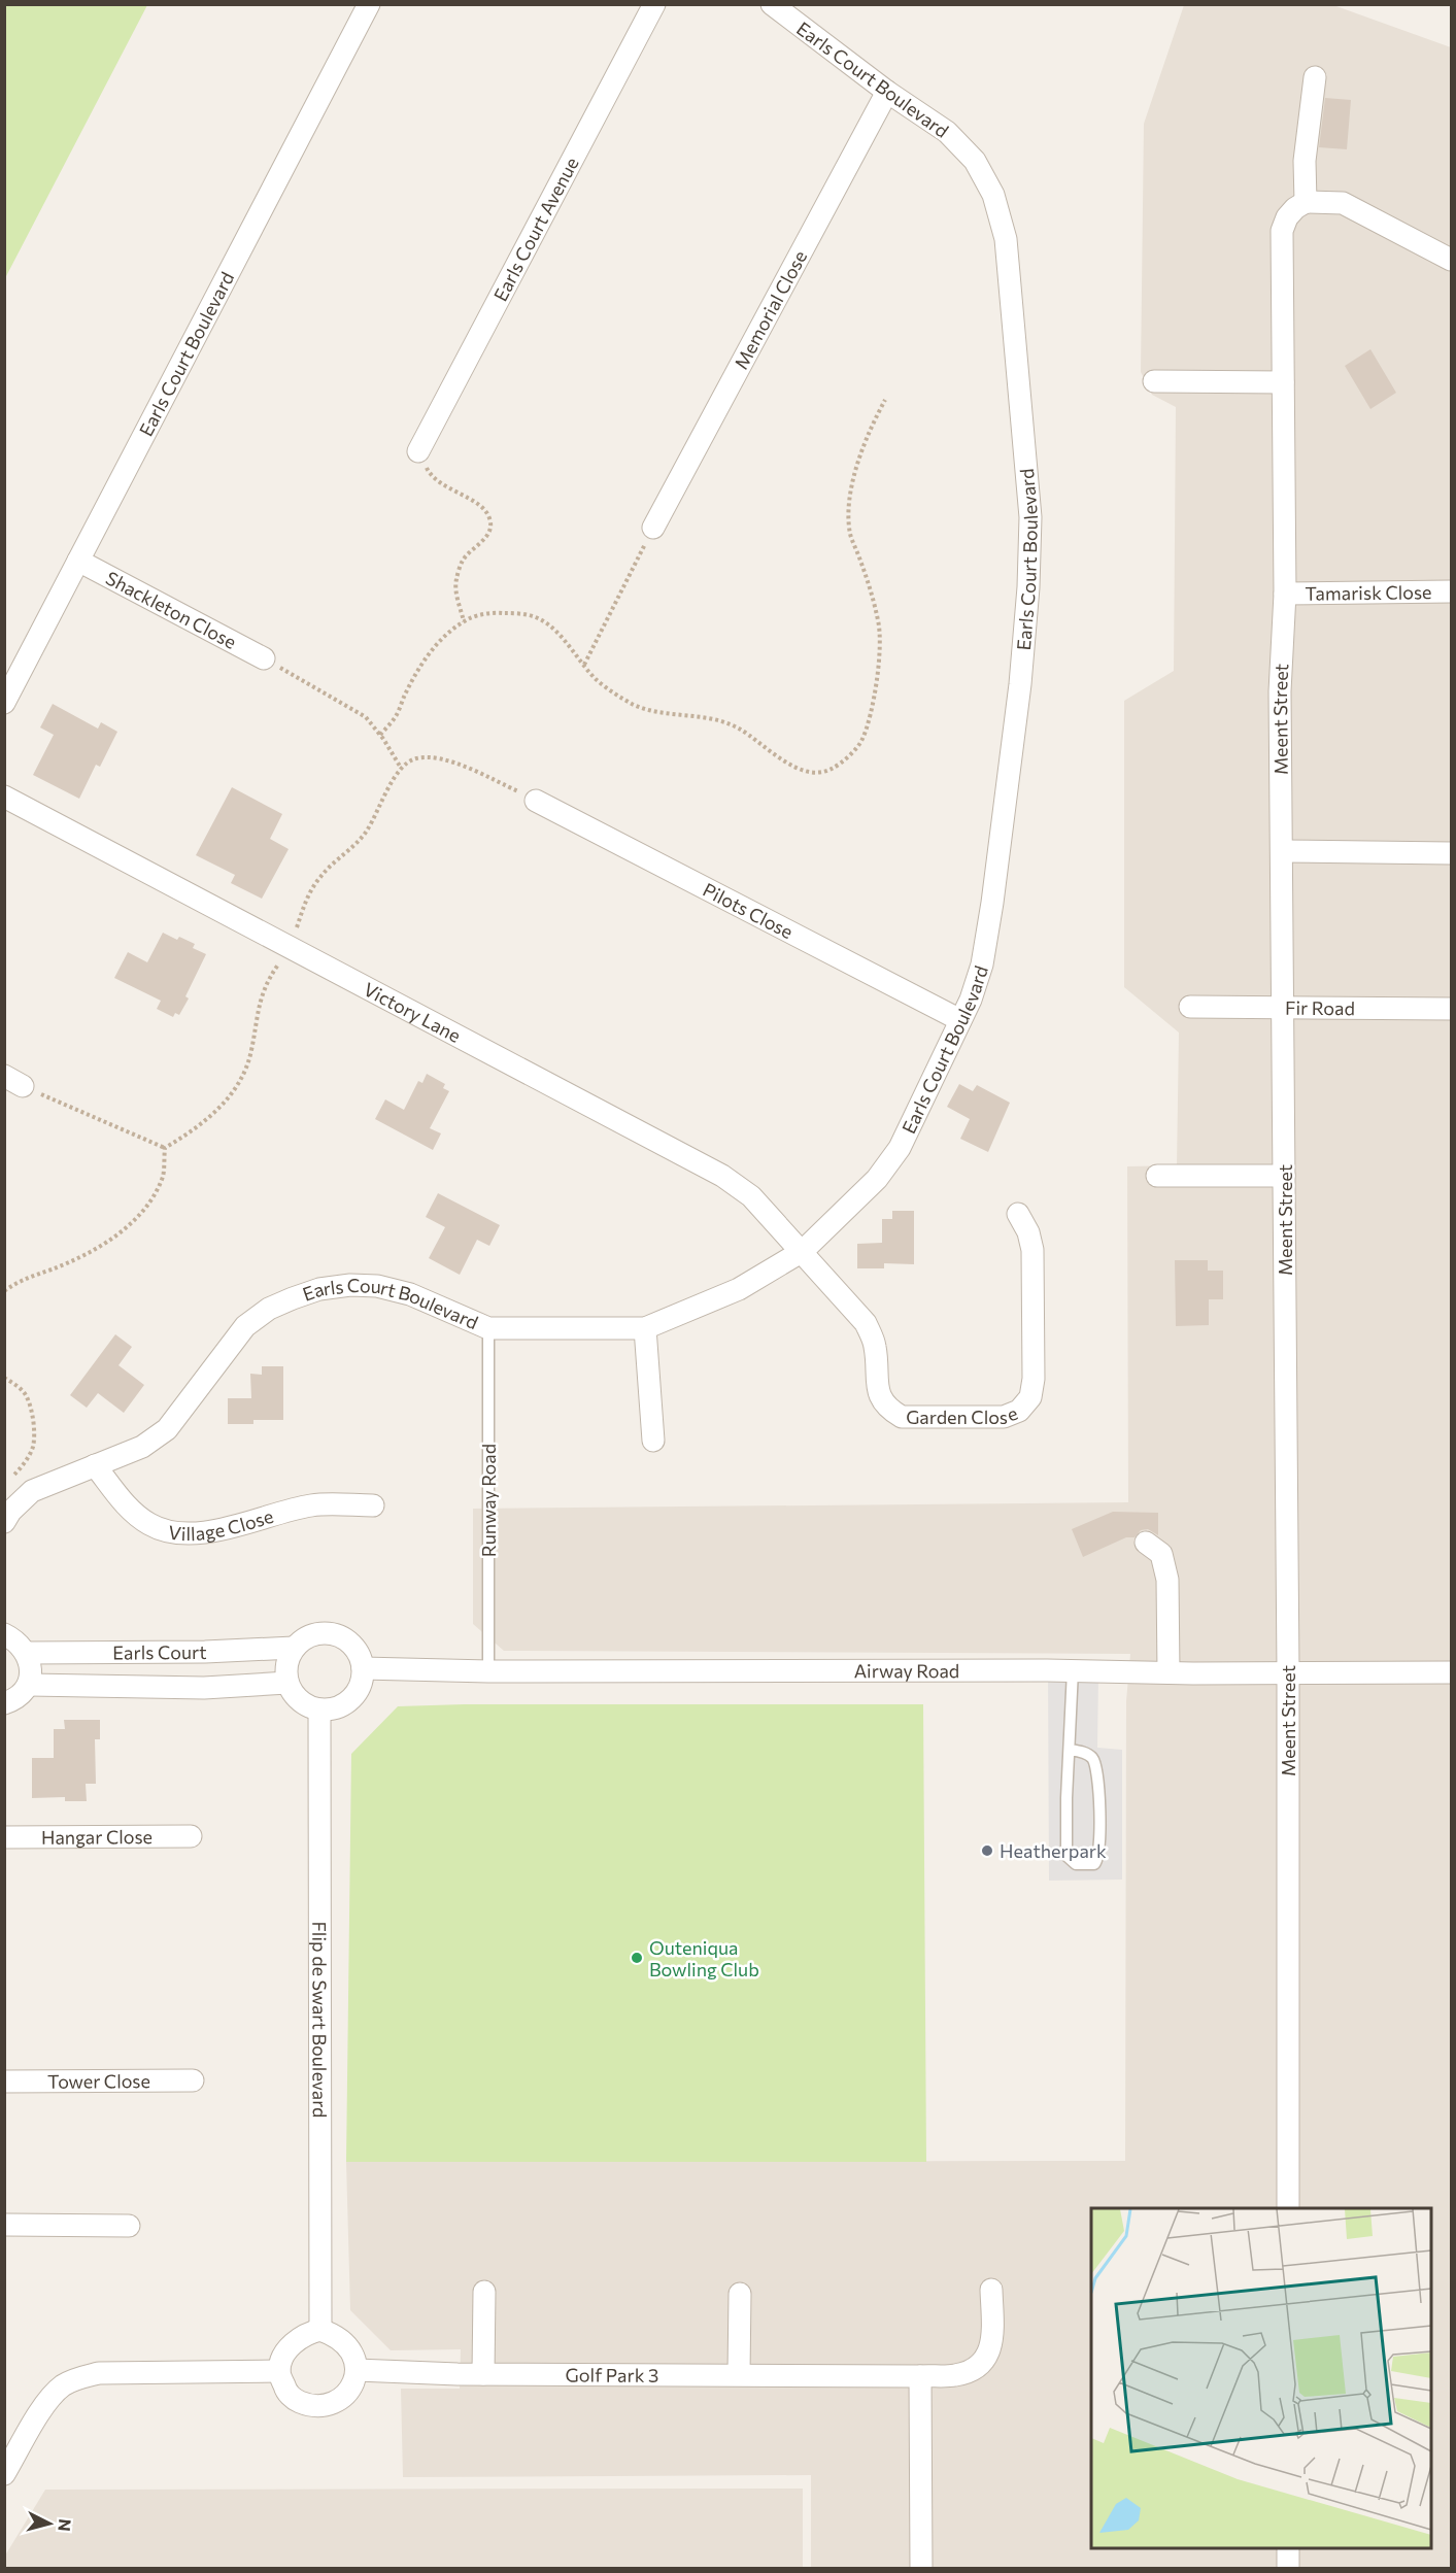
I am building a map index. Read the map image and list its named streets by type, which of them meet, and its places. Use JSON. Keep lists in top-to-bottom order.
{
  "streets": {
    "street": [
      "Earls Court Boulevard",
      "Earls Court Avenue",
      "Memorial Close",
      "Tamarisk Close",
      "Shackleton Close",
      "Meent Street",
      "Pilots Close",
      "Fir Road",
      "Victory Lane",
      "Garden Close",
      "Village Close",
      "Earls Court",
      "Airway Road",
      "Hangar Close",
      "Flip de Swart Boulevard",
      "Tower Close",
      "Golf Park 3"
    ],
    "lane": ["Runway Road"]
  },
  "crossings": [
    ["Earls Court Boulevard", "Memorial Close"],
    ["Earls Court Boulevard", "Shackleton Close"],
    ["Earls Court Boulevard", "Pilots Close"],
    ["Earls Court Boulevard", "Victory Lane"],
    ["Earls Court Boulevard", "Garden Close"],
    ["Earls Court Boulevard", "Runway Road"],
    ["Earls Court Boulevard", "Village Close"],
    ["Tamarisk Close", "Meent Street"],
    ["Meent Street", "Fir Road"],
    ["Meent Street", "Airway Road"],
    ["Victory Lane", "Garden Close"],
    ["Runway Road", "Airway Road"],
    ["Earls Court", "Airway Road"],
    ["Earls Court", "Flip de Swart Boulevard"],
    ["Airway Road", "Flip de Swart Boulevard"],
    ["Flip de Swart Boulevard", "Golf Park 3"]
  ],
  "places": ["Heatherpark", "Outeniqua Bowling Club"],
  "north": "right"
}
